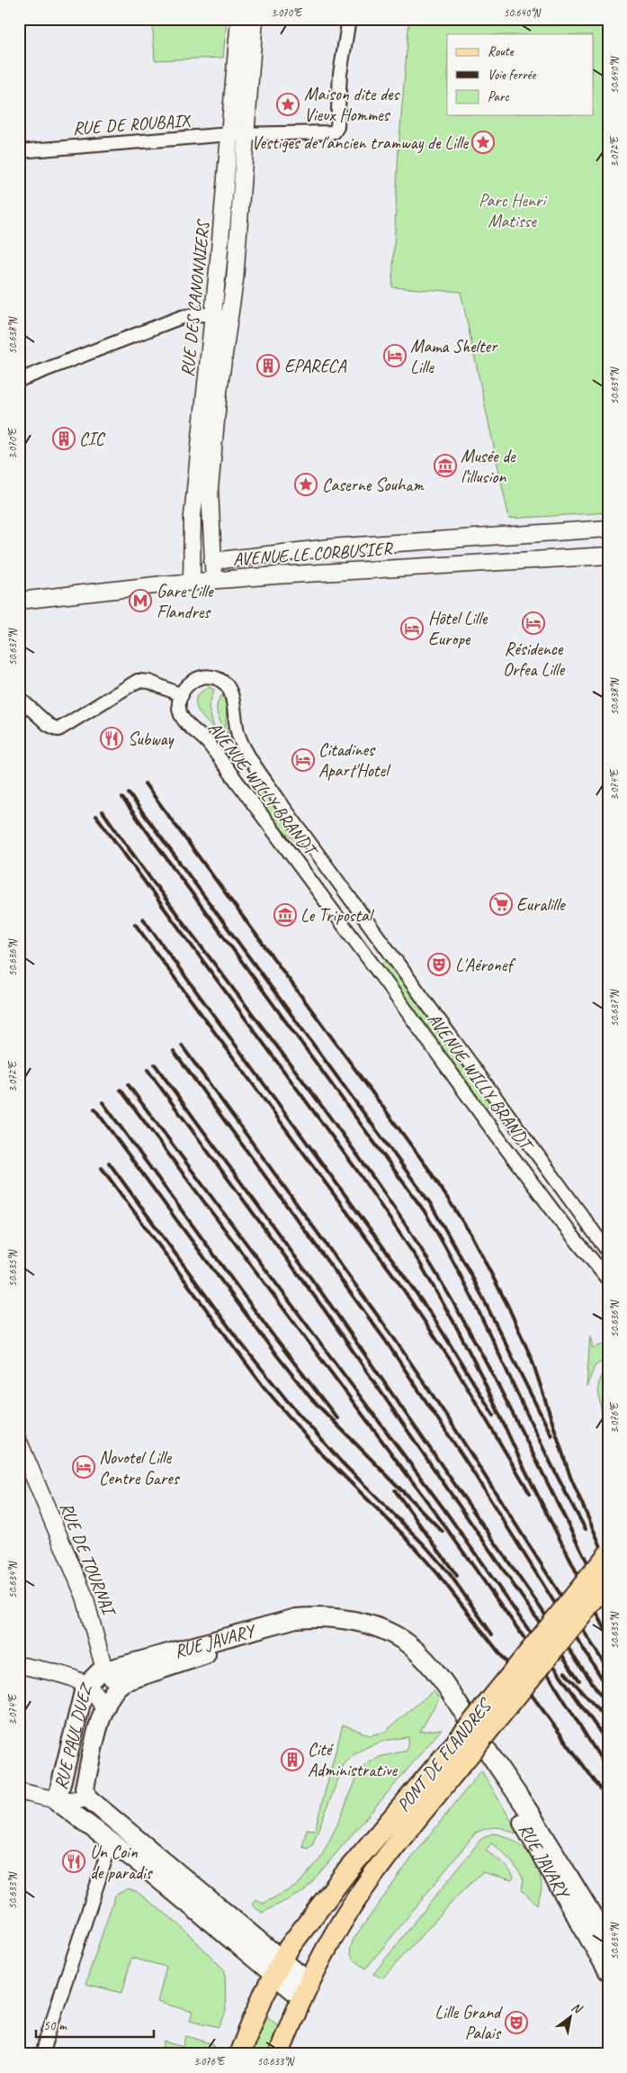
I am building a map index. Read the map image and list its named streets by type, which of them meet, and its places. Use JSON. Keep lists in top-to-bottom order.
{
  "streets": {
    "main road": ["RUE JAVARY", "RUE PAUL DUEZ", "PONT DE FLANDRES"],
    "street": [
      "RUE DE ROUBAIX",
      "RUE DES CANONNIERS",
      "AVENUE LE CORBUSIER",
      "AVENUE WILLY BRANDT",
      "RUE DE TOURNAI"
    ]
  },
  "crossings": [
    ["RUE DE ROUBAIX", "RUE DES CANONNIERS"],
    ["RUE DES CANONNIERS", "AVENUE LE CORBUSIER"],
    ["RUE DE TOURNAI", "RUE JAVARY"],
    ["RUE JAVARY", "RUE PAUL DUEZ"],
    ["RUE JAVARY", "PONT DE FLANDRES"]
  ],
  "parks": ["Parc Henri Matisse"],
  "places": {
    "place": ["Maison dite des Vieux Hommes", "Vestiges de l'ancien tramway de Lille", "Caserne Souham"],
    "hotel": [
      "Mama Shelter Lille",
      "Résidence Orfea Lille",
      "Hôtel Lille Europe",
      "Citadines Apart'Hotel",
      "Novotel Lille Centre Gares"
    ],
    "building": ["EPARECA", "CIC", "Cité Administrative"],
    "museum": ["Musée de l’illusion", "Le Tripostal"],
    "metro station": ["Gare Lille Flandres"],
    "restaurant": ["Subway", "Un Coin de paradis"],
    "supermarket": ["Euralille"],
    "theatre": ["L'Aéronef", "Lille Grand Palais"]
  },
  "legend": ["Route", "Voie ferrée", "Parc"],
  "scale_bar": "50 m",
  "north": "top right",
  "coordinates": [
    "3.070°E",
    "50.640°N",
    "3.072°E",
    "50.638°N",
    "50.639°N",
    "50.637°N",
    "3.074°E",
    "50.636°N",
    "50.635°N",
    "3.076°E",
    "50.634°N",
    "50.633°N"
  ]
}
